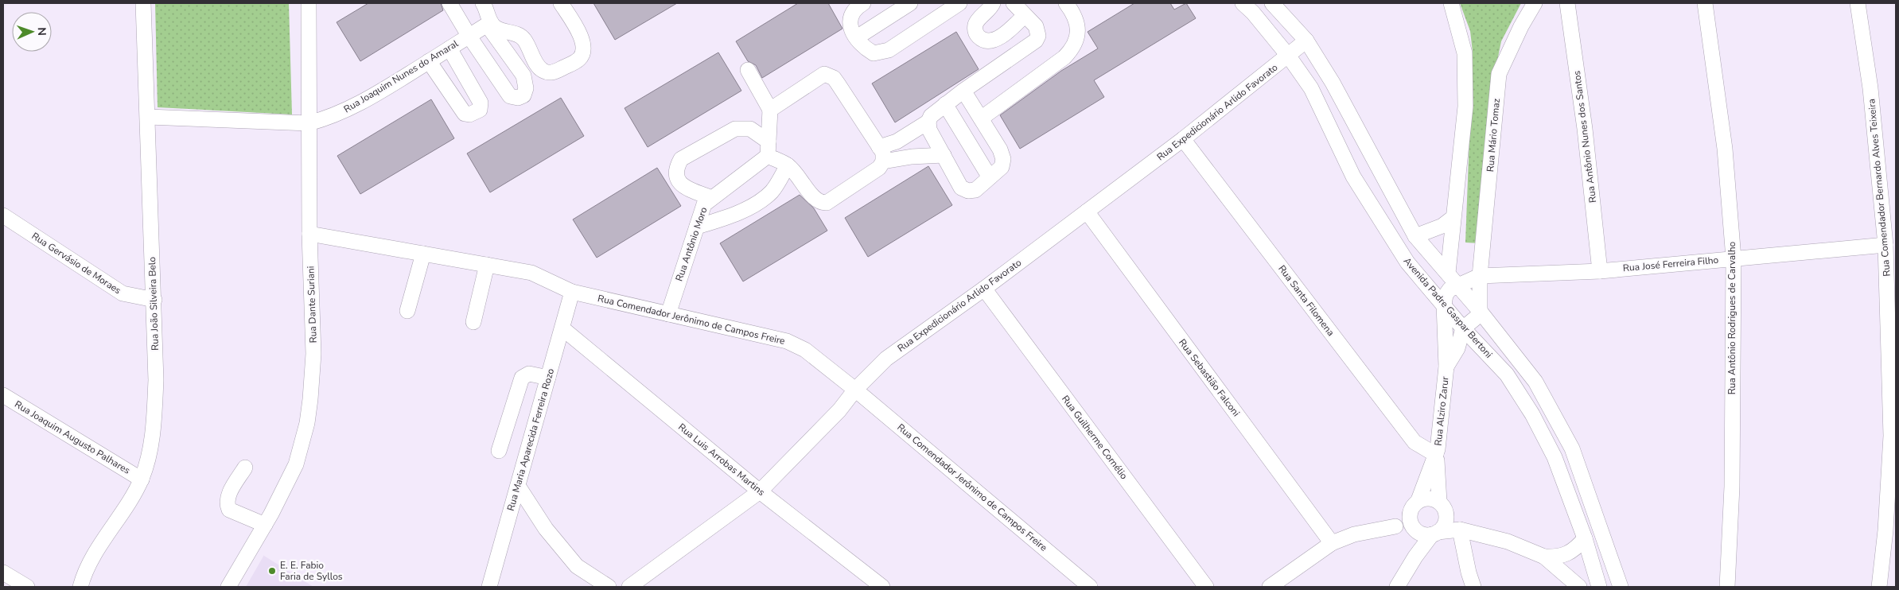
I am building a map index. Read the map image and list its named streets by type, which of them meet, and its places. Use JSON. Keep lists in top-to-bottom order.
{
  "streets": {
    "street": [
      "Rua Joaquim Nunes do Amaral",
      "Rua Expedicionário Arlido Favorato",
      "Rua Mário Tomaz",
      "Rua Antônio Nunes dos Santos",
      "Rua Comendador Bernardo Alves Teixeira",
      "Rua Antônio Moro",
      "Rua Gervásio de Moraes",
      "Rua José Ferreira Filho",
      "Rua Santa Filomena",
      "Rua João Silveira Belo",
      "Rua Dante Suriani",
      "Avenida Padre Gaspar Bertoni",
      "Rua Antônio Rodrigues de Carvalho",
      "Rua Comendador Jerônimo de Campos Freire",
      "Rua Sebastião Falconi",
      "Rua Alziro Zarur",
      "Rua Joaquim Augusto Palhares",
      "Rua Guilherme Cornélio",
      "Rua Maria Aparecida Ferreira Rozo",
      "Rua Luis Arrobas Martins"
    ]
  },
  "crossings": [
    ["Rua Joaquim Nunes do Amaral", "Rua João Silveira Belo"],
    ["Rua Joaquim Nunes do Amaral", "Rua Dante Suriani"],
    ["Rua Expedicionário Arlido Favorato", "Rua Santa Filomena"],
    ["Rua Expedicionário Arlido Favorato", "Avenida Padre Gaspar Bertoni"],
    ["Rua Expedicionário Arlido Favorato", "Rua Comendador Jerônimo de Campos Freire"],
    ["Rua Expedicionário Arlido Favorato", "Rua Sebastião Falconi"],
    ["Rua Expedicionário Arlido Favorato", "Rua Guilherme Cornélio"],
    ["Rua Expedicionário Arlido Favorato", "Rua Luis Arrobas Martins"],
    ["Rua Mário Tomaz", "Rua José Ferreira Filho"],
    ["Rua Mário Tomaz", "Avenida Padre Gaspar Bertoni"],
    ["Rua Antônio Nunes dos Santos", "Rua José Ferreira Filho"],
    ["Rua Comendador Bernardo Alves Teixeira", "Rua José Ferreira Filho"],
    ["Rua Antônio Moro", "Rua Comendador Jerônimo de Campos Freire"],
    ["Rua Gervásio de Moraes", "Rua João Silveira Belo"],
    ["Rua José Ferreira Filho", "Rua Antônio Rodrigues de Carvalho"],
    ["Rua Santa Filomena", "Rua Alziro Zarur"],
    ["Rua João Silveira Belo", "Rua Joaquim Augusto Palhares"],
    ["Rua Dante Suriani", "Rua Comendador Jerônimo de Campos Freire"],
    ["Avenida Padre Gaspar Bertoni", "Rua Alziro Zarur"],
    ["Rua Comendador Jerônimo de Campos Freire", "Rua Maria Aparecida Ferreira Rozo"],
    ["Rua Maria Aparecida Ferreira Rozo", "Rua Luis Arrobas Martins"]
  ],
  "places": ["E. E. Fabio Faria de Syllos"],
  "north": "right"
}
